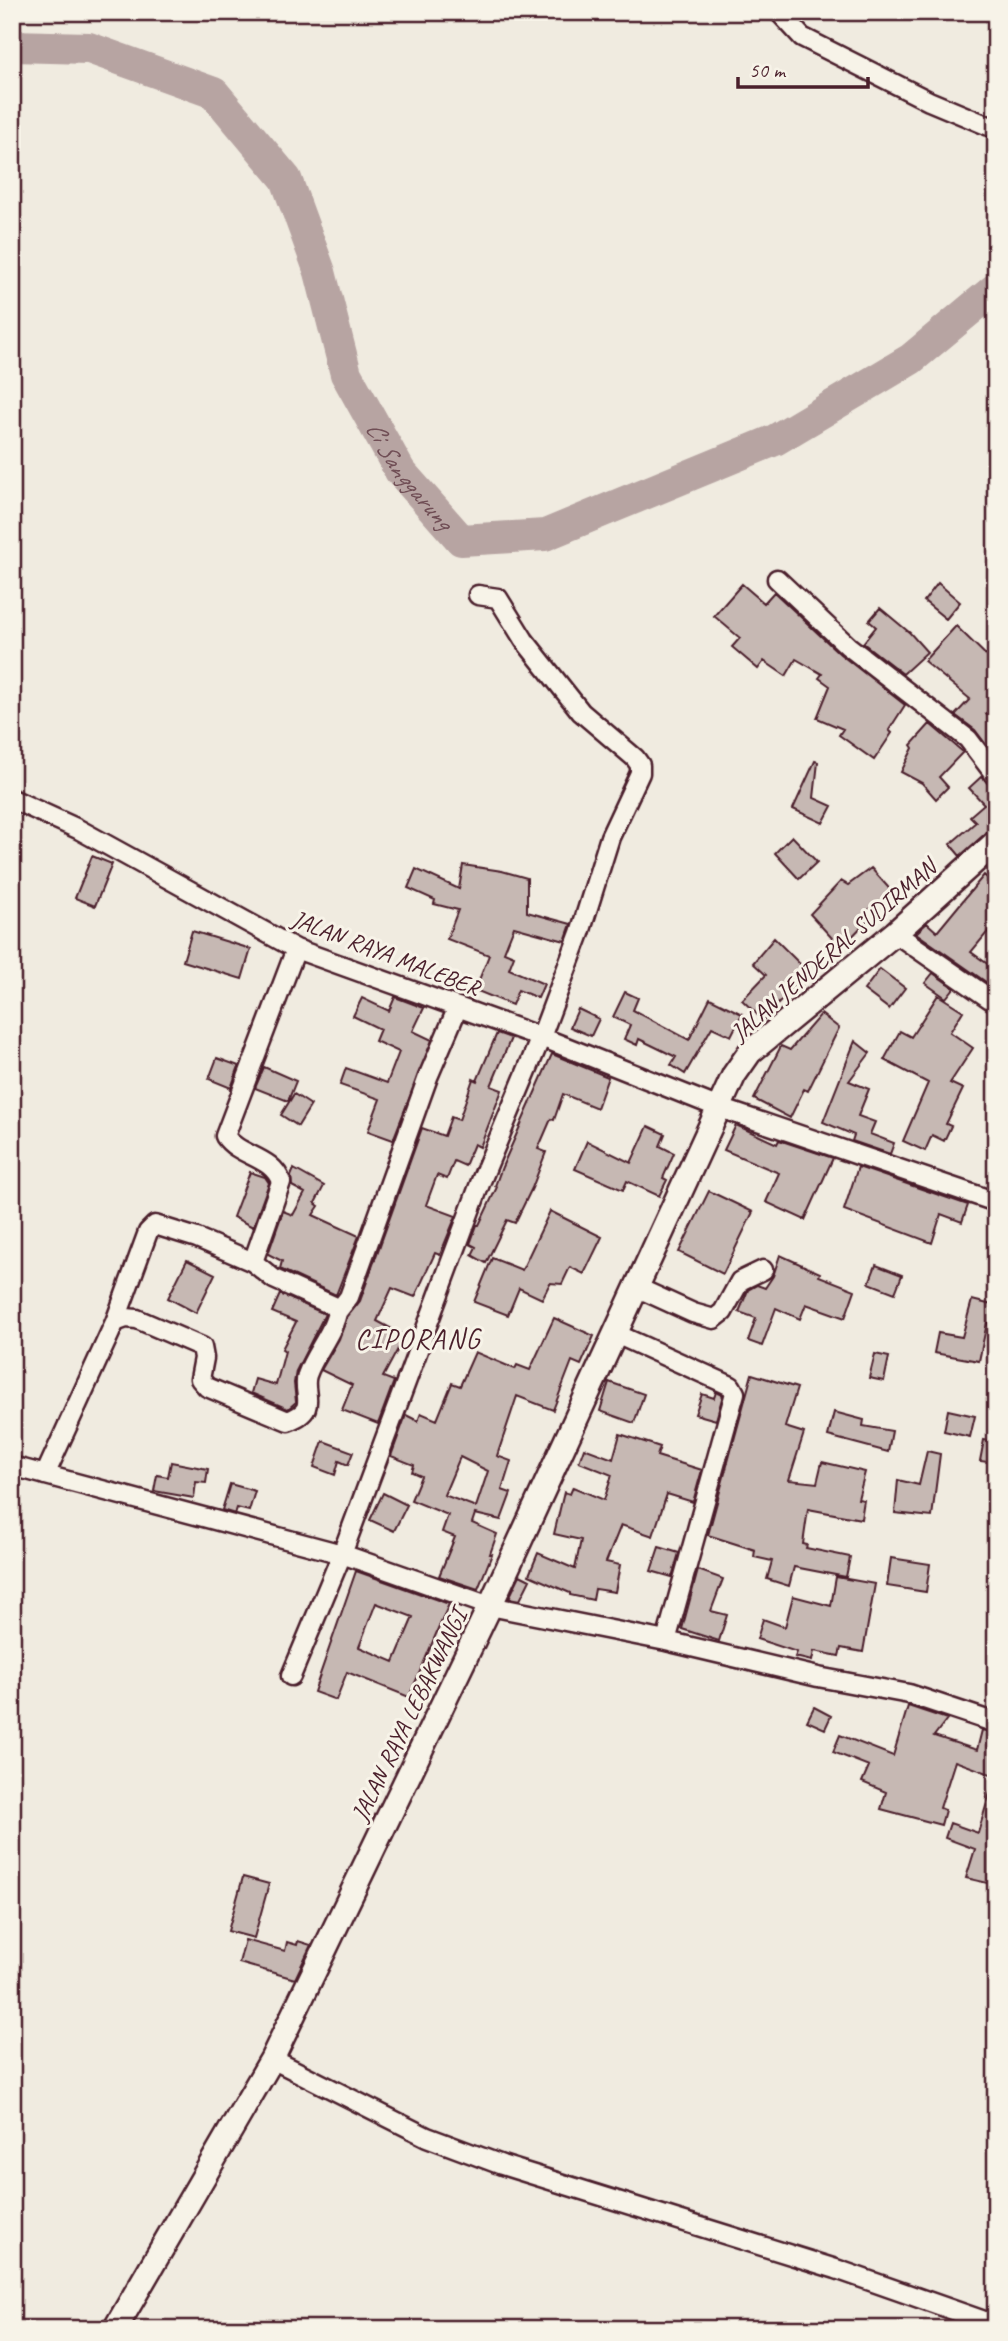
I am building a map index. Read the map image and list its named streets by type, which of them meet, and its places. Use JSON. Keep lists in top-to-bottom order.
{
  "streets": {
    "main road": ["JALAN JENDERAL SUDIRMAN", "JALAN RAYA LEBAKWANGI"],
    "street": ["JALAN RAYA MALEBER"]
  },
  "crossings": [
    ["JALAN JENDERAL SUDIRMAN", "JALAN RAYA MALEBER"],
    ["JALAN JENDERAL SUDIRMAN", "JALAN RAYA LEBAKWANGI"],
    ["JALAN RAYA MALEBER", "JALAN RAYA LEBAKWANGI"]
  ],
  "districts": ["CIPORANG"],
  "water": ["Ci Sanggarung"],
  "scale_bar": "50 m"
}
